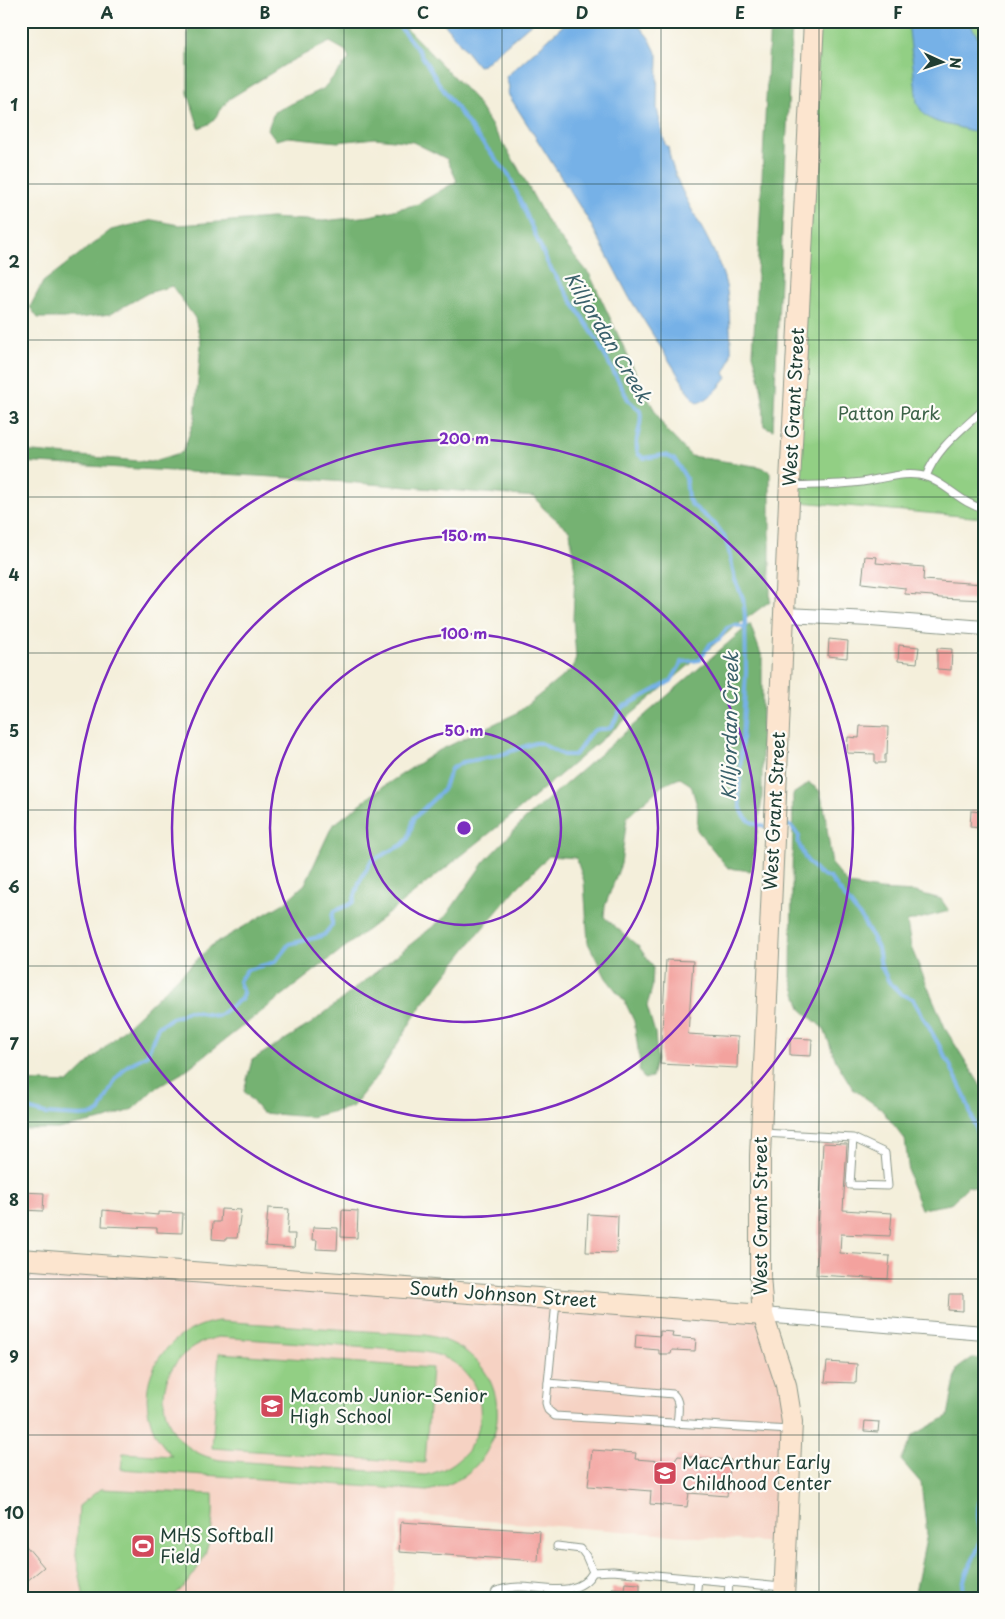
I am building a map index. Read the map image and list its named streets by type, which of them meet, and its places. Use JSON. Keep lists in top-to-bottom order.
{
  "streets": {
    "main road": ["West Grant Street", "South Johnson Street"]
  },
  "crossings": [
    ["West Grant Street", "South Johnson Street"]
  ],
  "water": ["Killjordan Creek"],
  "parks": ["Patton Park"],
  "places": {
    "school or university": ["Macomb Junior-Senior High School", "MacArthur Early Childhood Center"],
    "sports": ["MHS Softball Field"]
  },
  "north": "right",
  "grid": {
    "columns": [
      "A",
      "B",
      "C",
      "D",
      "E",
      "F"
    ],
    "rows": [
      "1",
      "2",
      "3",
      "4",
      "5",
      "6",
      "7",
      "8",
      "9",
      "10"
    ]
  },
  "rings": [
    "200 m",
    "150 m",
    "100 m",
    "50 m"
  ]
}
